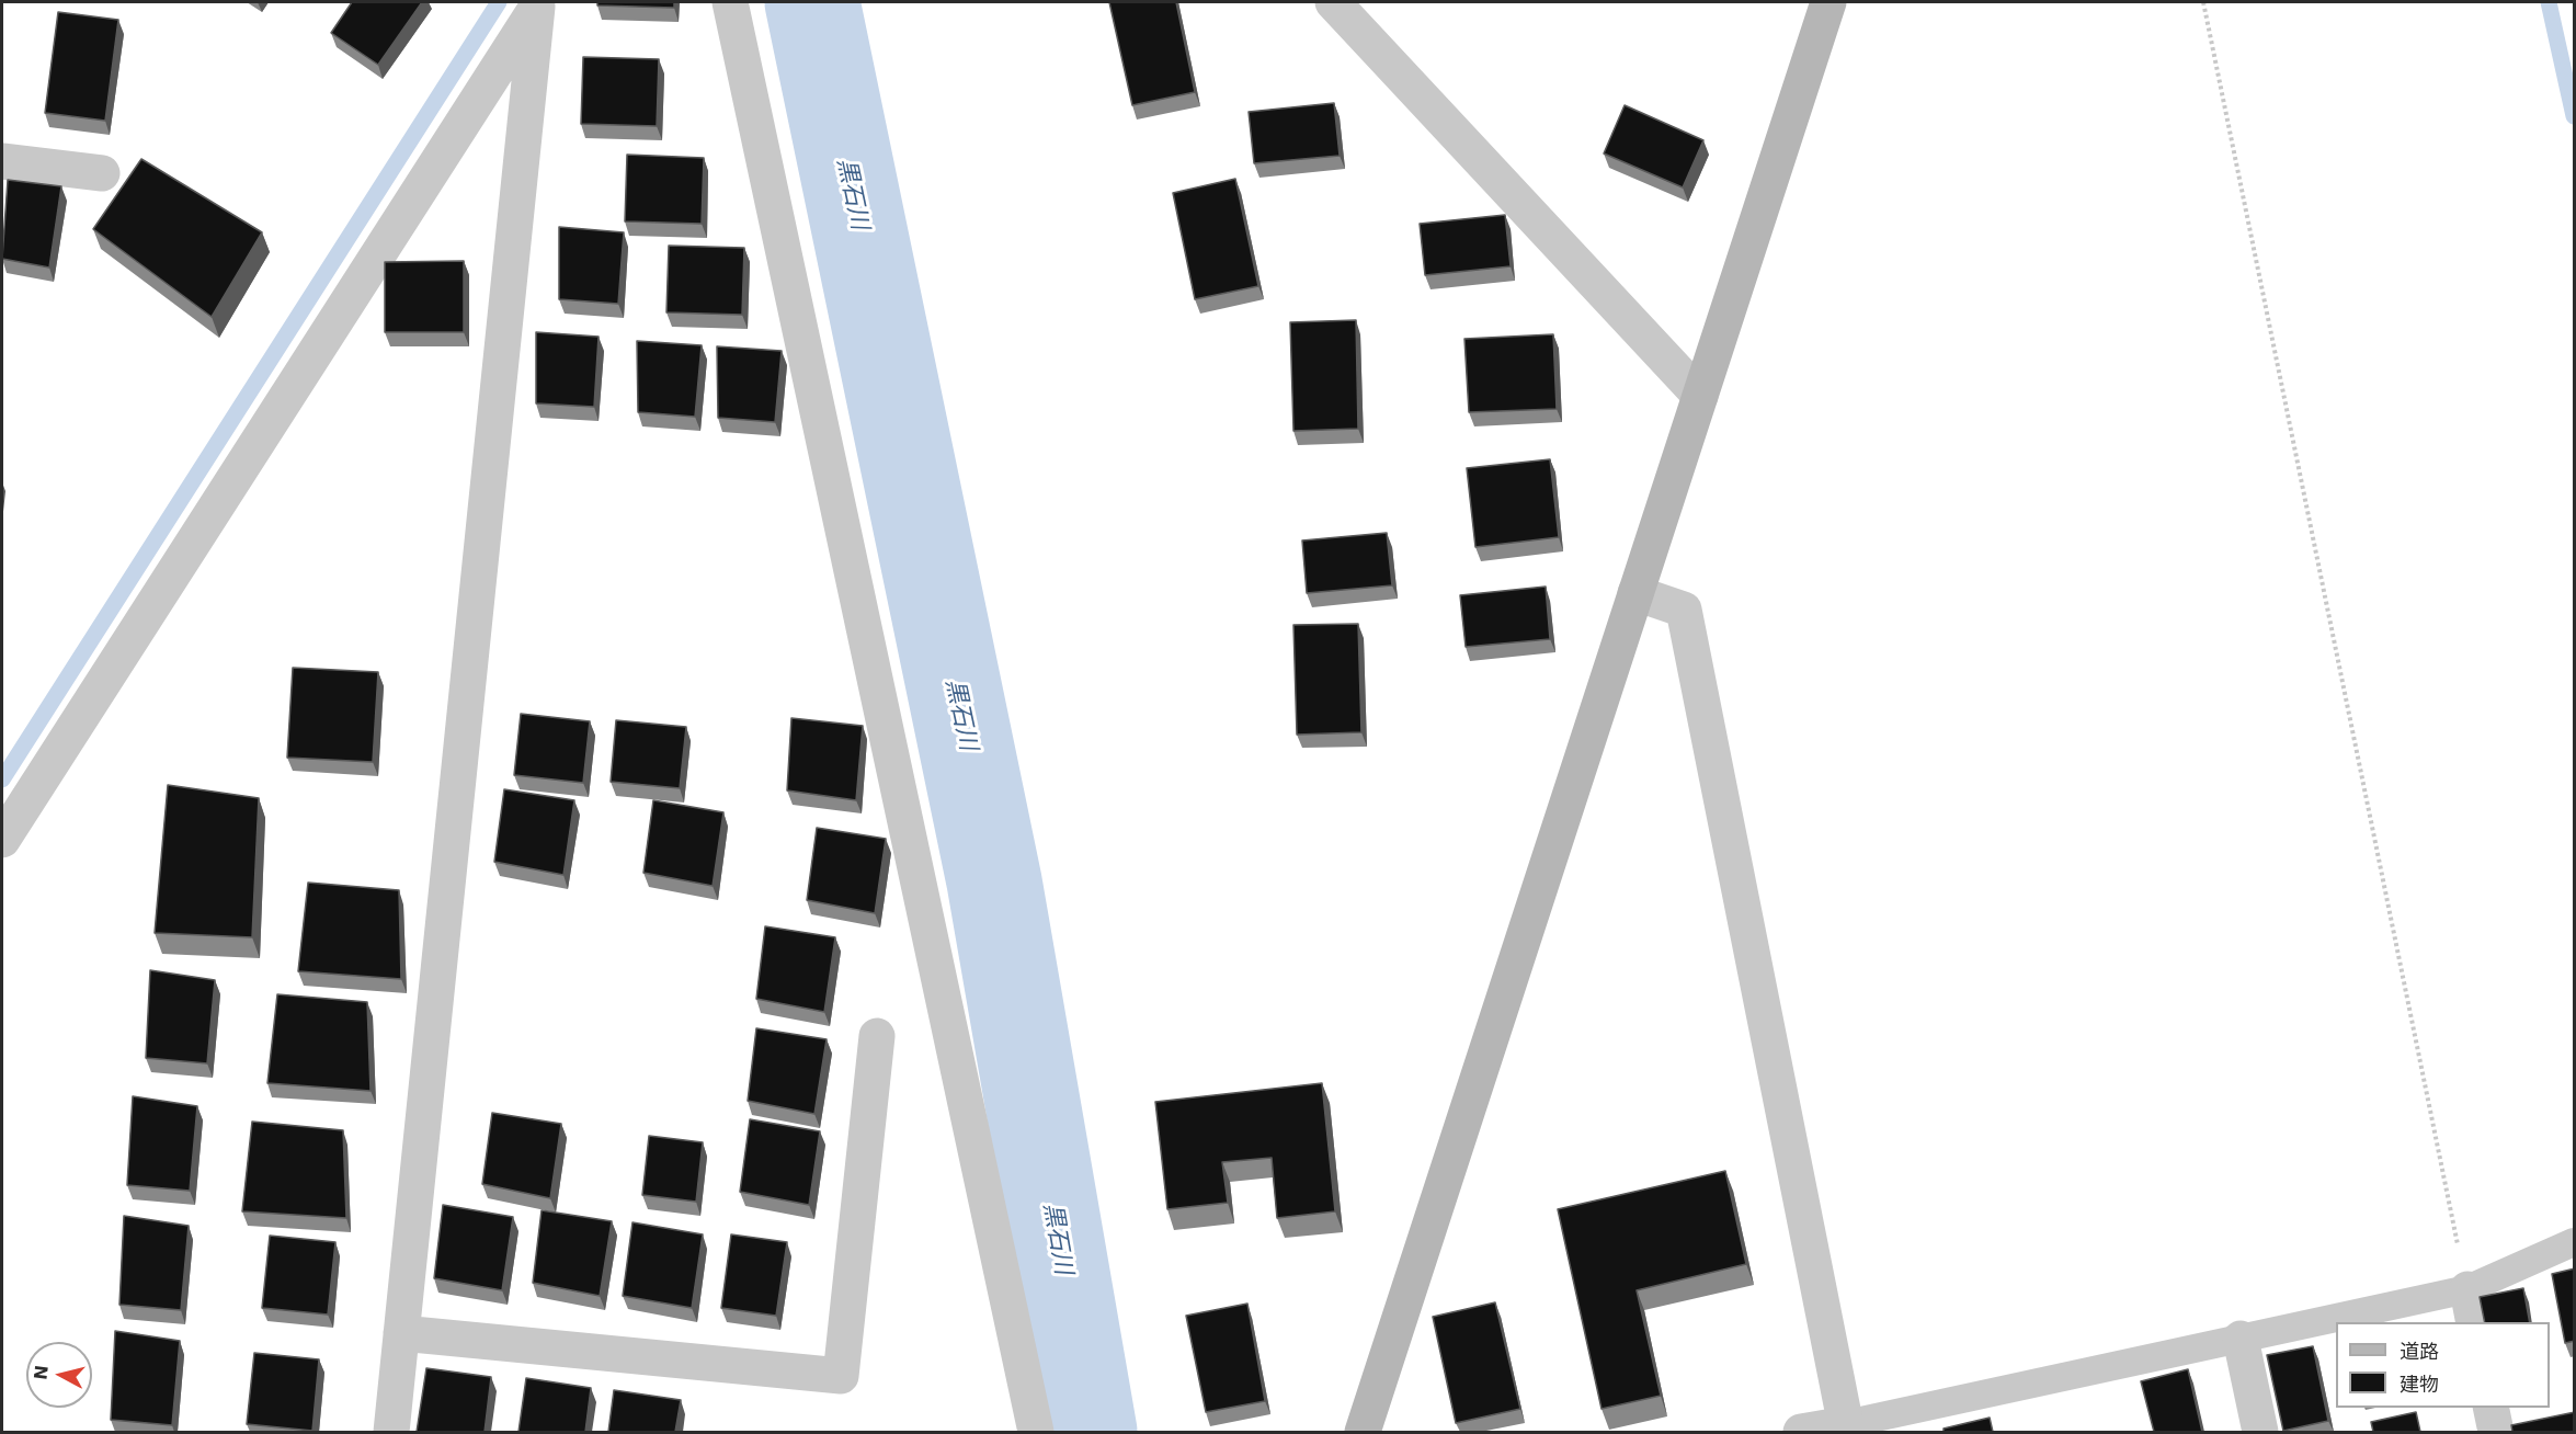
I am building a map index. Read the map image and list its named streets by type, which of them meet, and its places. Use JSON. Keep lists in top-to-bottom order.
{
  "water": ["黒石川"],
  "legend": ["道路", "建物"],
  "north": "left"
}
